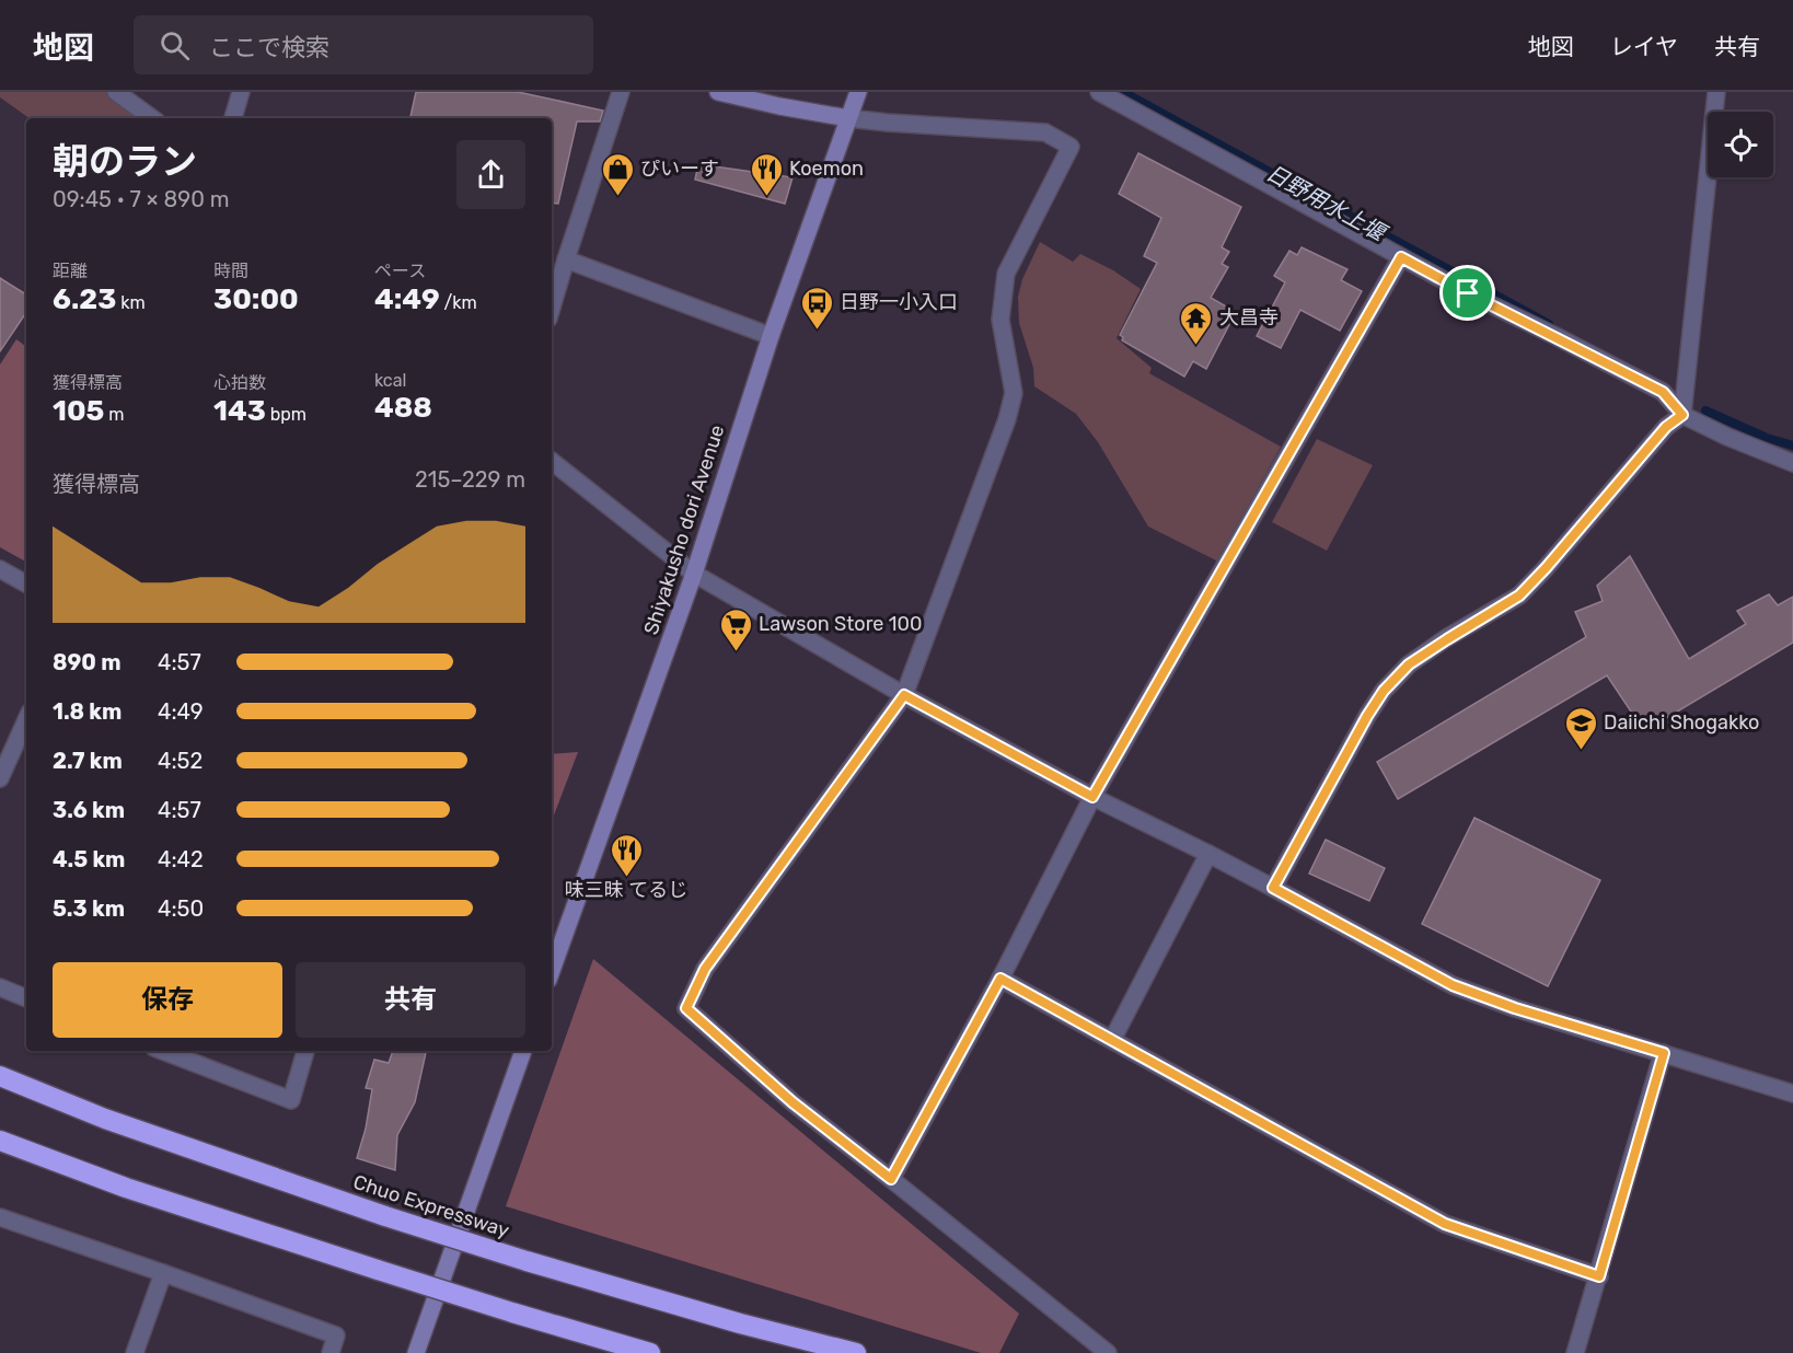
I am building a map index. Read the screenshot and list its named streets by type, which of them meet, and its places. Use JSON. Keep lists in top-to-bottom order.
{
  "streets": {
    "highway": ["Chuo Expressway"],
    "street": ["Shiyakusho dori Avenue"]
  },
  "water": ["日野用水上堰"],
  "places": {
    "shop": ["ぴいーす"],
    "restaurant": ["Koemon", "味三昧 てるじ"],
    "bus stop": ["日野一小入口"],
    "temple": ["大昌寺"],
    "supermarket": ["Lawson Store 100"],
    "school or university": ["Daiichi Shogakko"]
  },
  "page": {
    "header": "地図",
    "search": "ここで検索",
    "nav": ["地図", "レイヤ", "共有"],
    "heading": ["朝のラン", "09:45 · 7 × 890 m"],
    "stats": [
      ["距離", "6.23 km"],
      ["時間", "30:00"],
      ["ペース", "4:49 /km"],
      ["獲得標高", "105 m"],
      ["心拍数", "143 bpm"],
      ["kcal", "488"]
    ],
    "chart": ["獲得標高", "215–229 m"],
    "list": [
      {
        "name": "890 m",
        "note": "4:57"
      },
      {
        "name": "1.8 km",
        "note": "4:49"
      },
      {
        "name": "2.7 km",
        "note": "4:52"
      },
      {
        "name": "3.6 km",
        "note": "4:57"
      },
      {
        "name": "4.5 km",
        "note": "4:42"
      },
      {
        "name": "5.3 km",
        "note": "4:50"
      }
    ],
    "buttons": ["保存", "共有"]
  }
}
